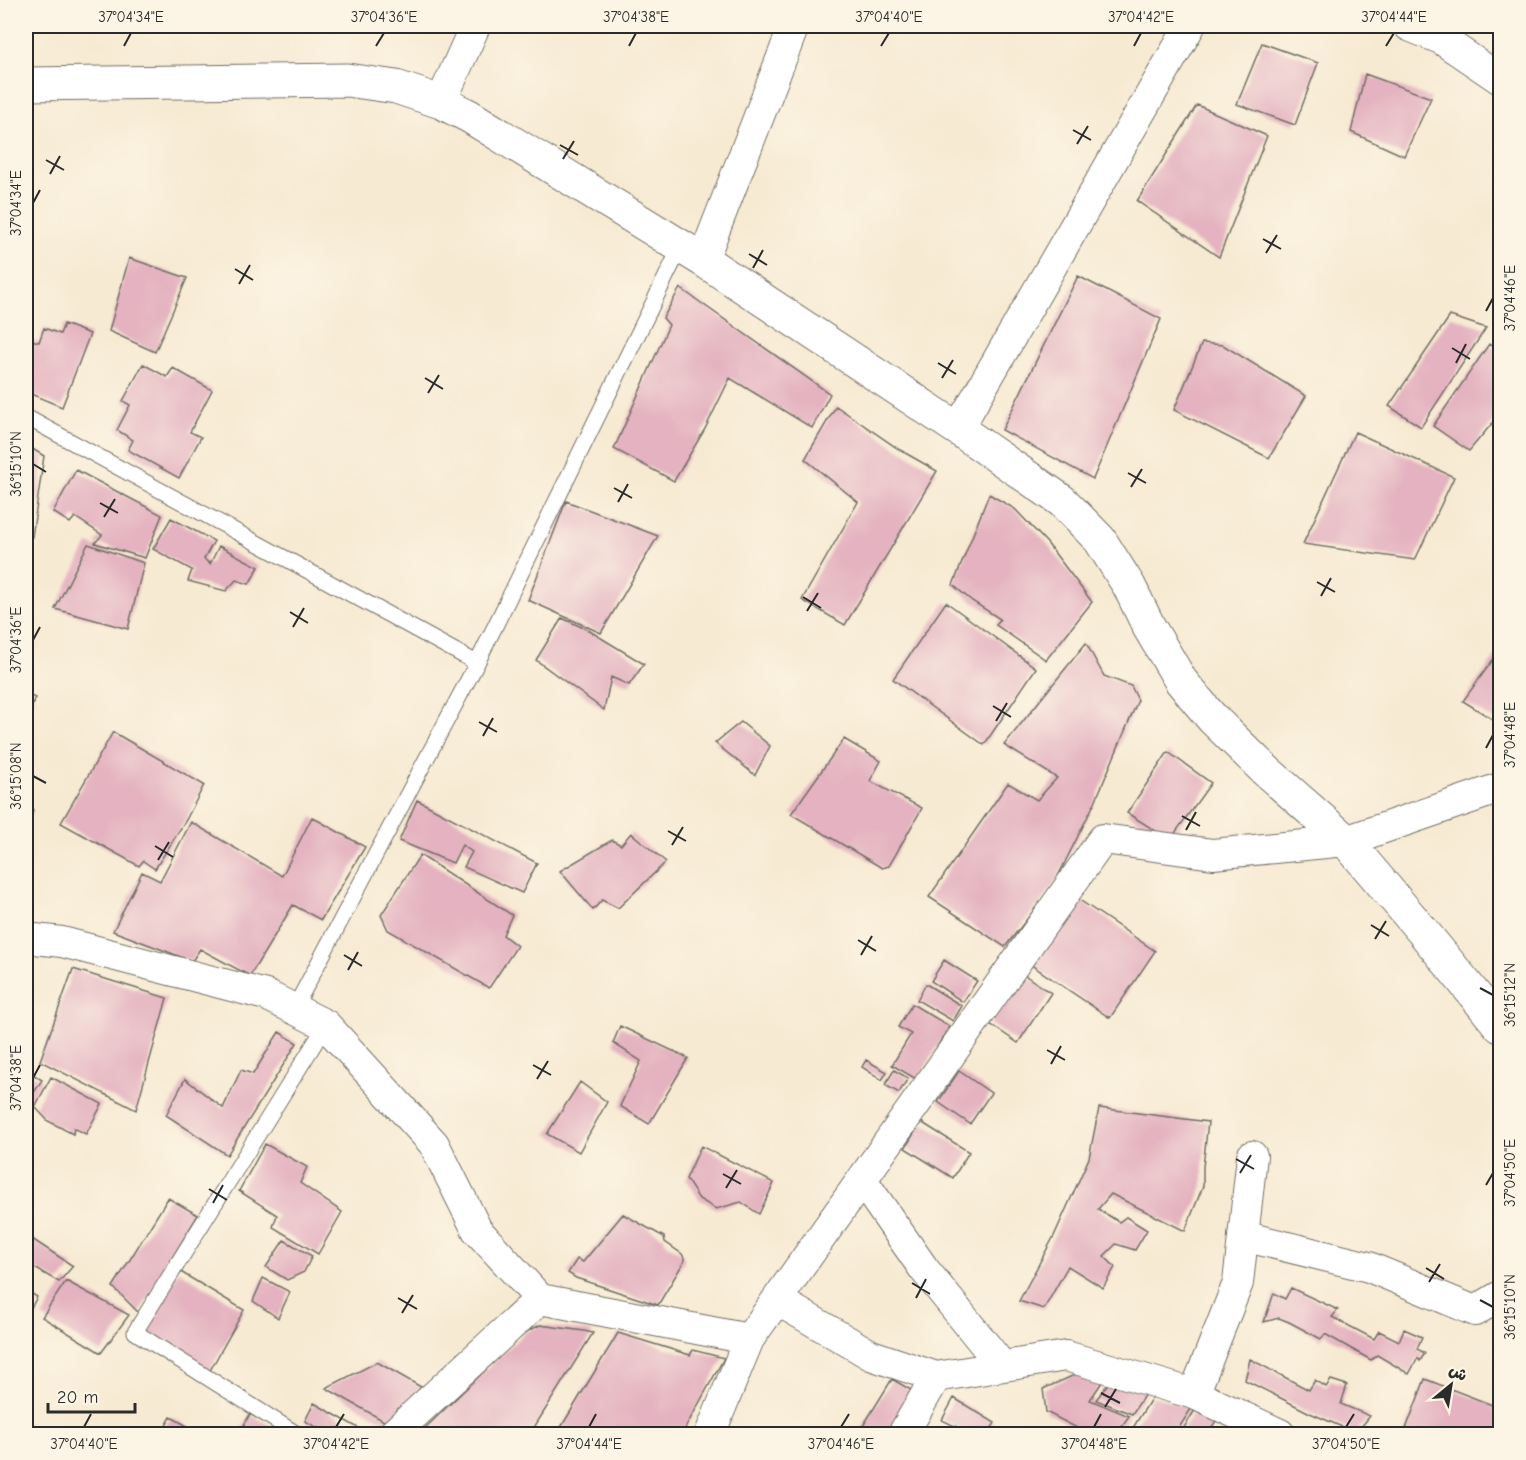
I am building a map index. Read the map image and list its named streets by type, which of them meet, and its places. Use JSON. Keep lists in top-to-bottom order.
{
  "scale_bar": "20 m",
  "north": "top right",
  "coordinates": [
    "37°04'34\"E",
    "37°04'36\"E",
    "37°04'38\"E",
    "37°04'40\"E",
    "37°04'42\"E",
    "37°04'44\"E",
    "37°04'46\"E",
    "36°15'10\"N",
    "37°04'48\"E",
    "36°15'08\"N",
    "36°15'12\"N",
    "37°04'50\"E"
  ]
}
